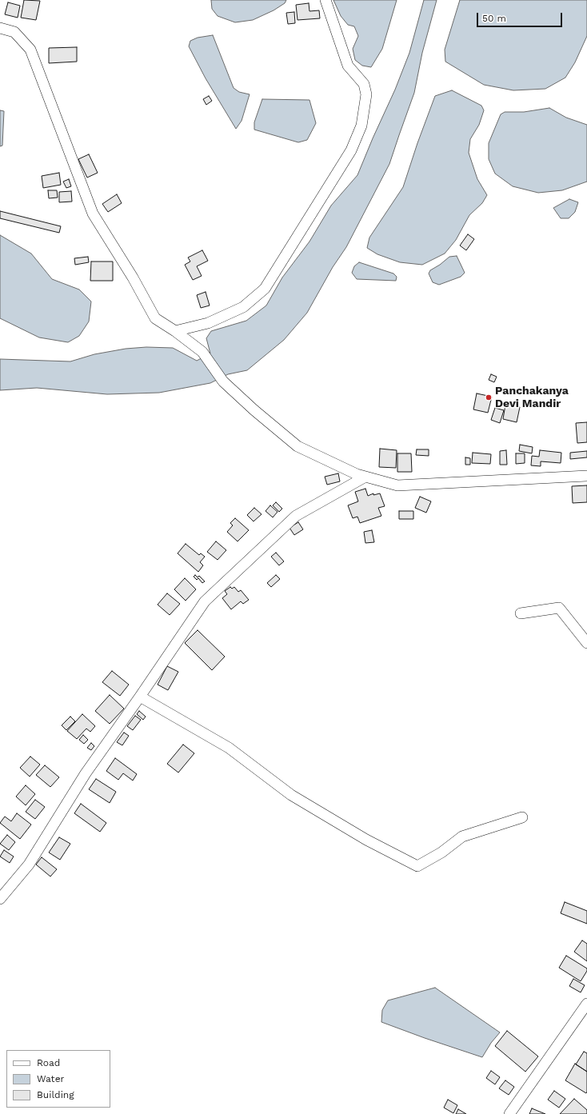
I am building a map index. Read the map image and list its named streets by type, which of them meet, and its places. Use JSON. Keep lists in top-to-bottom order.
{
  "places": ["Panchakanya Devi Mandir"],
  "legend": ["Road", "Water", "Building"],
  "scale_bar": "50 m"
}
